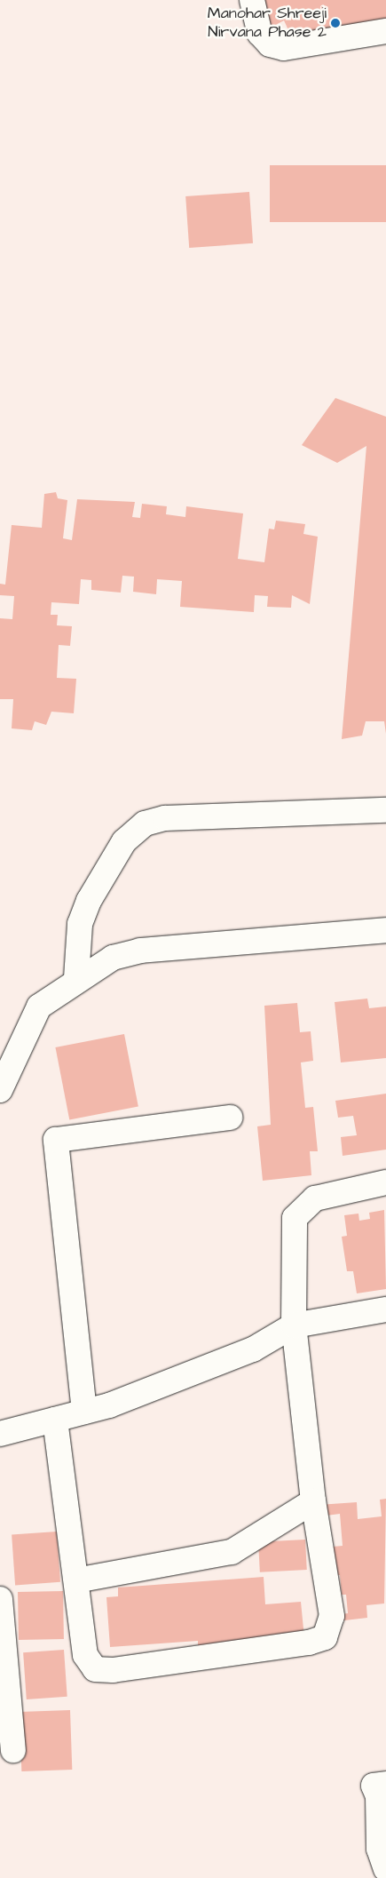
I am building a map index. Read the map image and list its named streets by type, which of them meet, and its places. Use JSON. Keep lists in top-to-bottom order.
{
  "places": ["Manohar Shreeji Nirvana Phase 2"]
}
